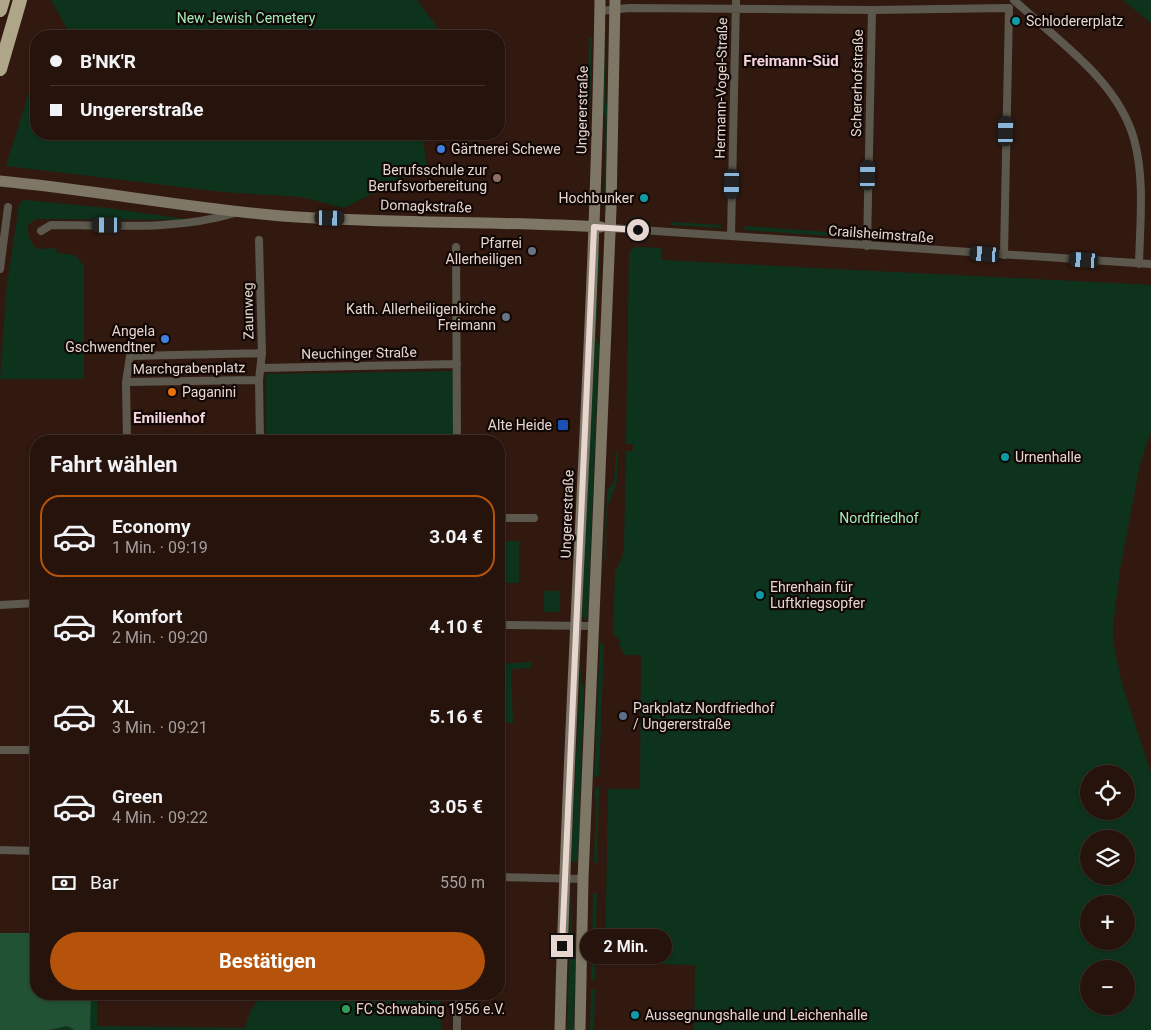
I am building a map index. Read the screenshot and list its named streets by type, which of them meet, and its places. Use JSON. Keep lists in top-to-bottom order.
{
  "streets": {
    "main road": ["Ungererstraße", "Domagkstraße"],
    "street": [
      "Schererhofstraße",
      "Hermann-Vogel-Straße",
      "Crailsheimstraße",
      "Zaunweg",
      "Neuchinger Straße",
      "Marchgrabenplatz"
    ]
  },
  "crossings": [
    ["Schererhofstraße", "Crailsheimstraße"],
    ["Hermann-Vogel-Straße", "Crailsheimstraße"],
    ["Ungererstraße", "Domagkstraße"],
    ["Domagkstraße", "Crailsheimstraße"],
    ["Zaunweg", "Neuchinger Straße"],
    ["Zaunweg", "Marchgrabenplatz"]
  ],
  "districts": ["Freimann-Süd", "Emilienhof"],
  "parks": ["New Jewish Cemetery", "Nordfriedhof"],
  "places": {
    "other": [
      "Schlodererplatz",
      "Gärtnerei Schewe",
      "Berufsschule zur Berufsvorbereitung",
      "Hochbunker",
      "Pfarrei Allerheiligen",
      "Kath. Allerheiligenkirche Freimann",
      "Angela Gschwendtner",
      "Paganini",
      "Urnenhalle",
      "Ehrenhain für Luftkriegsopfer",
      "Parkplatz Nordfriedhof / Ungererstraße",
      "FC Schwabing 1956 e.V.",
      "Aussegnungshalle und Leichenhalle"
    ],
    "transit": ["Alte Heide"]
  },
  "page": {
    "banner": ["B'NK'R", "Ungererstraße"],
    "heading": "Fahrt wählen",
    "list": [
      {
        "name": "Economy",
        "note": "1 Min. · 09:19",
        "value": "3.04 €"
      },
      {
        "name": "Komfort",
        "note": "2 Min. · 09:20",
        "value": "4.10 €"
      },
      {
        "name": "XL",
        "note": "3 Min. · 09:21",
        "value": "5.16 €"
      },
      {
        "name": "Green",
        "note": "4 Min. · 09:22",
        "value": "3.05 €"
      }
    ],
    "map_buttons": ["+", "−"],
    "pay": ["Bar", "550 m"],
    "buttons": "Bestätigen",
    "bubble": "2 Min."
  }
}
